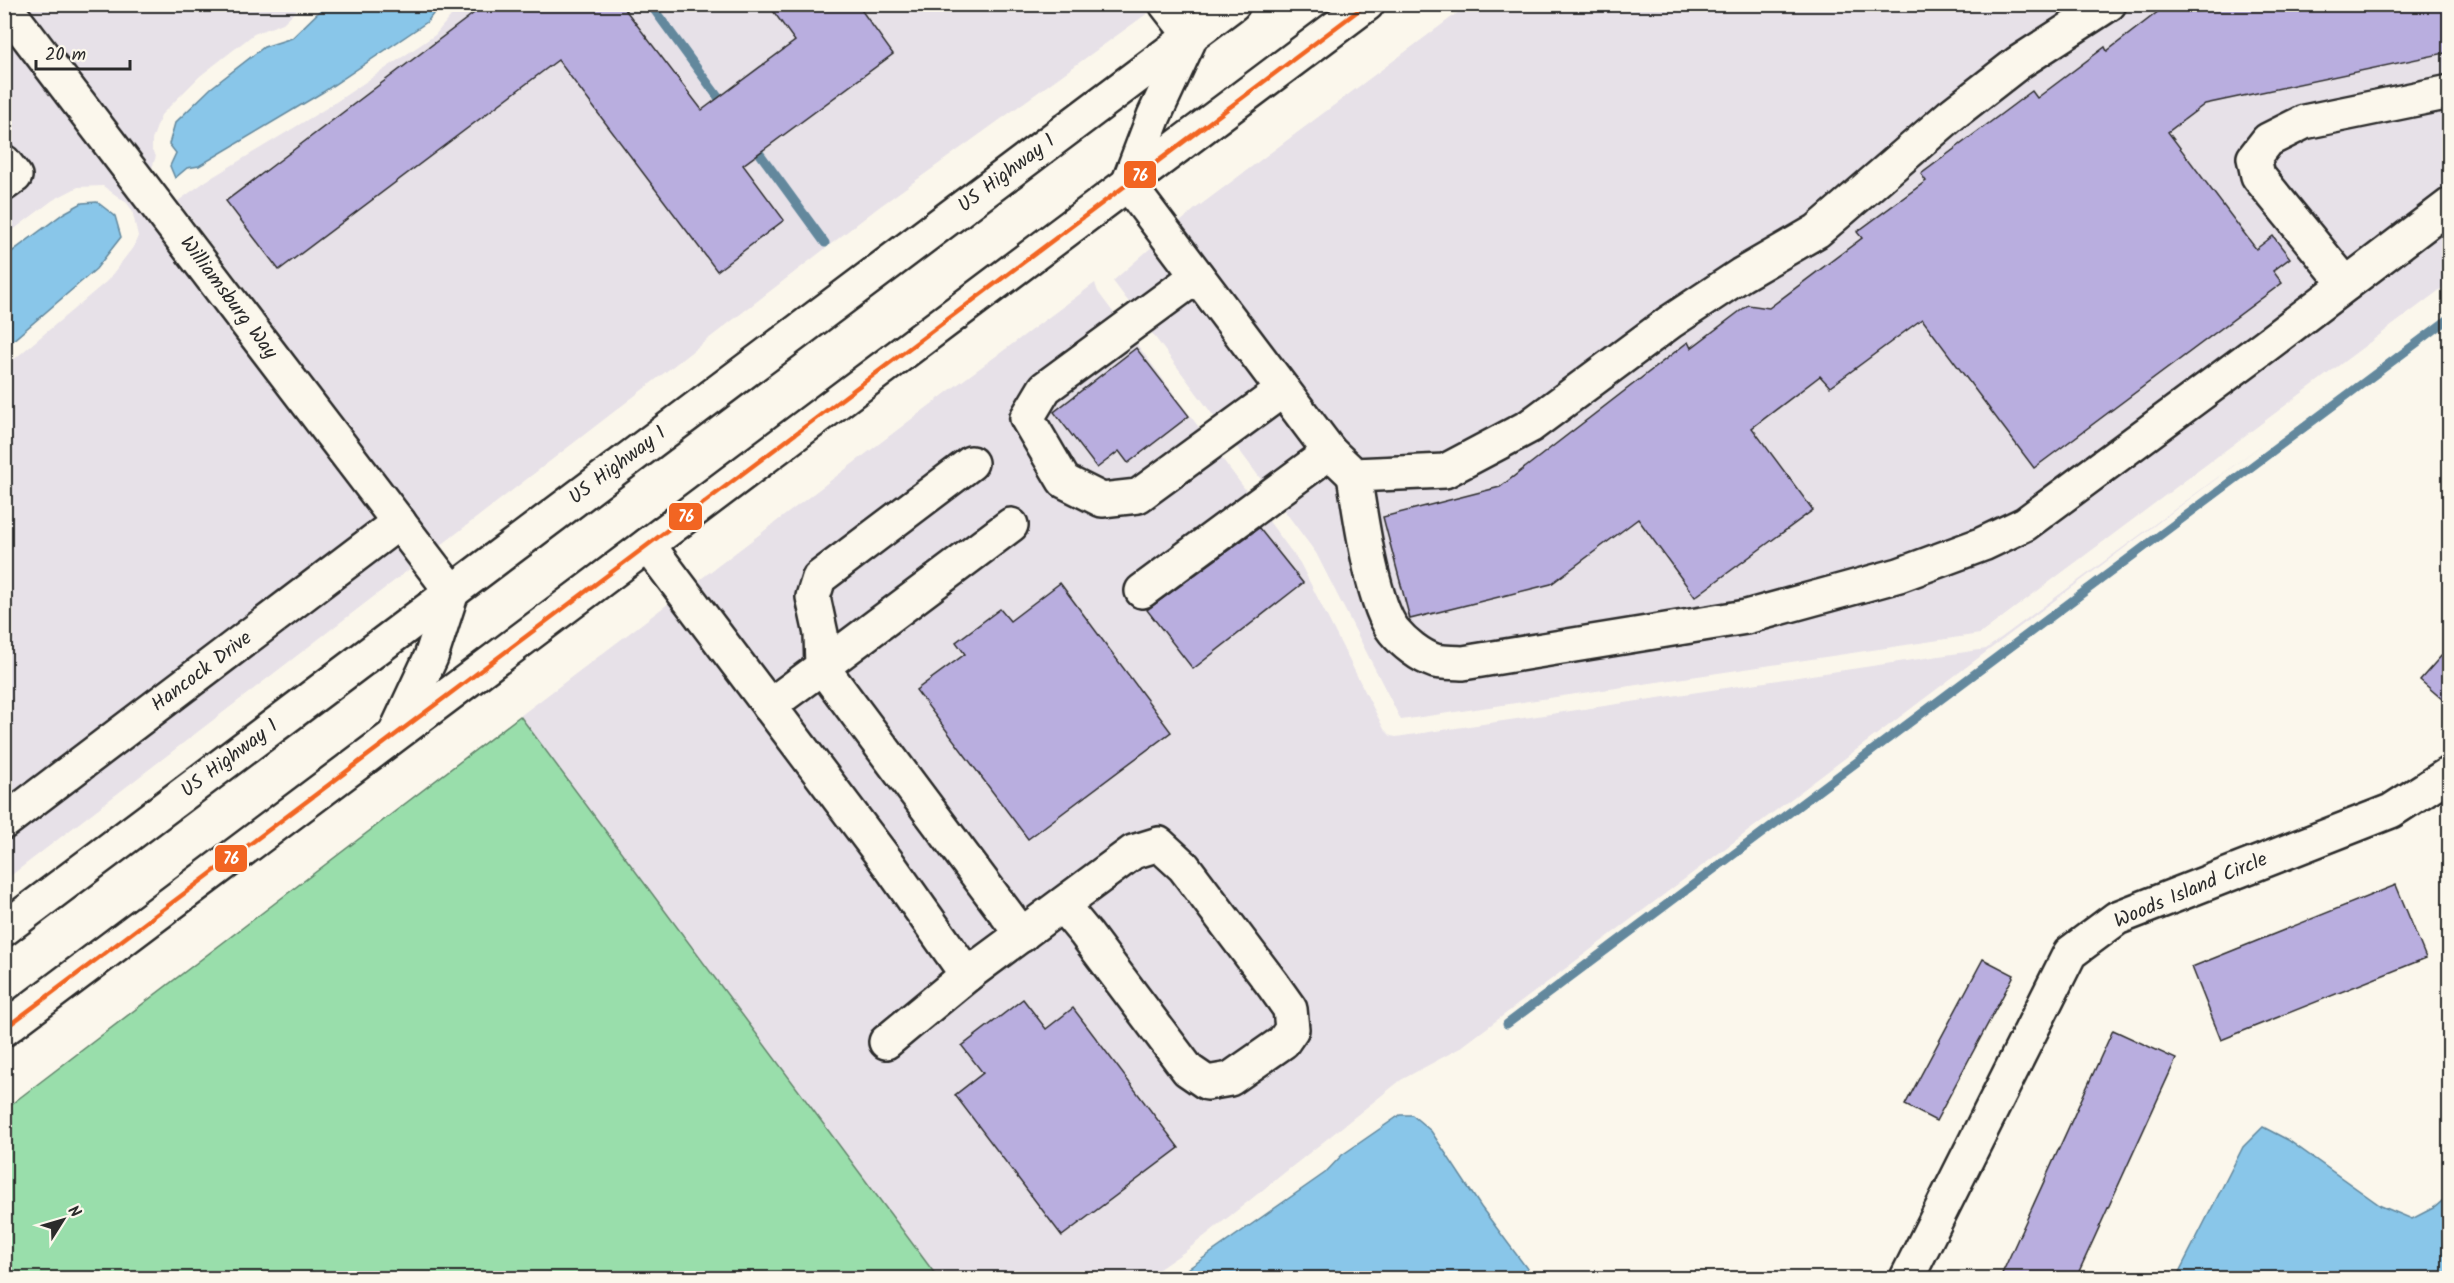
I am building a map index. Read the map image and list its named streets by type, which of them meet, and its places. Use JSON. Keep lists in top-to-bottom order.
{
  "streets": {
    "main road": [
      "US Highway 1",
      "Williamsburg Way",
      "Hancock Drive",
      "Woods Island Circle"
    ]
  },
  "crossings": [
    ["US Highway 1", "Williamsburg Way"],
    ["Williamsburg Way", "Hancock Drive"]
  ],
  "lines": ["transit line 76"],
  "scale_bar": "20 m",
  "north": "top right"
}
